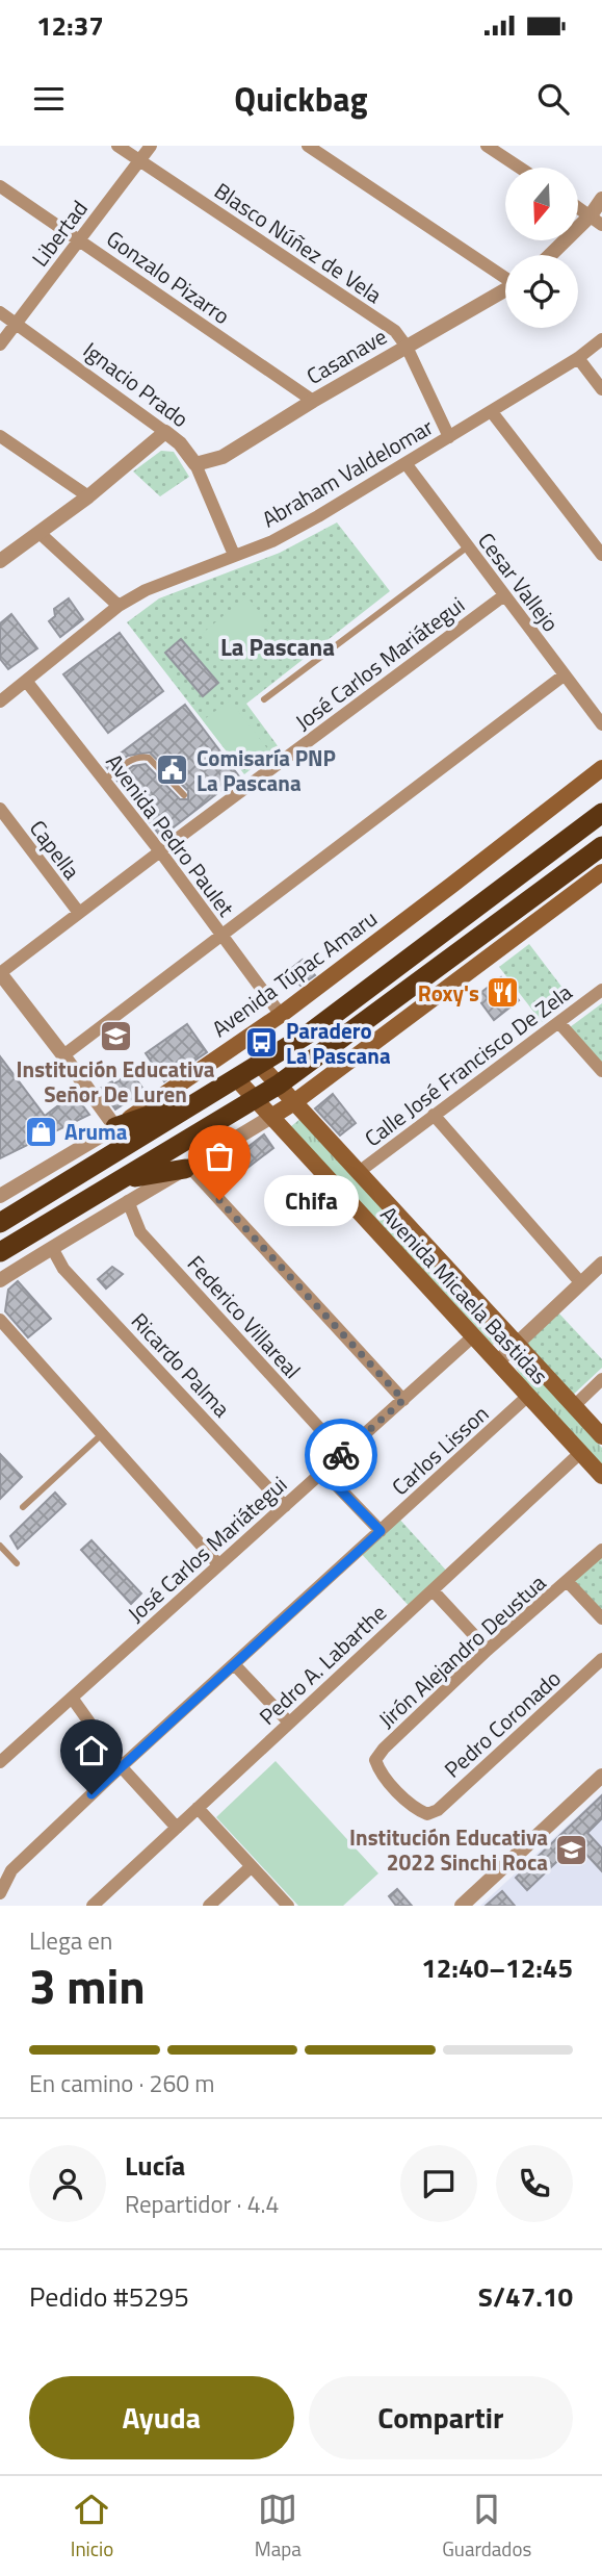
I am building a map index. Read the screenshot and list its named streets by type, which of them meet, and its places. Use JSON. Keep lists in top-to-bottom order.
{
  "streets": {
    "main road": ["Avenida Túpac Amaru", "Avenida Micaela Bastidas"],
    "street": [
      "Libertad",
      "Blasco Núñez de Vela",
      "Gonzalo Pizarro",
      "Casanave",
      "Ignacio Prado",
      "Abraham Valdelomar",
      "Cesar Vallejo",
      "José Carlos Mariátegui",
      "Avenida Pedro Paulet",
      "Capella",
      "Calle José Francisco De Zela",
      "Federico Villareal",
      "Ricardo Palma",
      "Carlos Lisson",
      "Jirón Alejandro Deustua",
      "Pedro A. Labarthe",
      "Pedro Coronado"
    ]
  },
  "crossings": [
    ["Libertad", "Blasco Núñez de Vela"],
    ["Libertad", "Gonzalo Pizarro"],
    ["Libertad", "Ignacio Prado"],
    ["Blasco Núñez de Vela", "Casanave"],
    ["Blasco Núñez de Vela", "Abraham Valdelomar"],
    ["Gonzalo Pizarro", "Casanave"],
    ["Casanave", "Ignacio Prado"],
    ["Ignacio Prado", "Abraham Valdelomar"],
    ["Abraham Valdelomar", "Cesar Vallejo"],
    ["Abraham Valdelomar", "Avenida Pedro Paulet"],
    ["Cesar Vallejo", "José Carlos Mariátegui"],
    ["José Carlos Mariátegui", "Avenida Pedro Paulet"],
    ["José Carlos Mariátegui", "Capella"],
    ["José Carlos Mariátegui", "Avenida Micaela Bastidas"],
    ["José Carlos Mariátegui", "Federico Villareal"],
    ["José Carlos Mariátegui", "Ricardo Palma"],
    ["Avenida Pedro Paulet", "Avenida Túpac Amaru"],
    ["Calle José Francisco De Zela", "Avenida Micaela Bastidas"],
    ["Avenida Micaela Bastidas", "Carlos Lisson"],
    ["Avenida Micaela Bastidas", "Pedro A. Labarthe"],
    ["Jirón Alejandro Deustua", "Pedro Coronado"]
  ],
  "districts": ["La Pascana"],
  "places": {
    "public building": ["Comisaría PNP La Pascana"],
    "restaurant": ["Roxy's"],
    "school or university": ["Institución Educativa Señor De Luren", "Institución Educativa 2022 Sinchi Roca"],
    "bus stop": ["Paradero La Pascana"],
    "shop": ["Aruma"],
    "other": ["Chifa"]
  },
  "north": "bottom",
  "page": {
    "status": "12:37",
    "header": "Quickbag",
    "bubble": "Chifa",
    "heading": ["3 min", "Llega en", "12:40–12:45"],
    "panel": [
      "Lucía",
      "Repartidor · 4.4",
      "Pedido #5295",
      "S/47.10"
    ],
    "bar": "En camino · 260 m",
    "buttons": ["Ayuda", "Compartir"],
    "tabs": ["Inicio", "Mapa", "Guardados"]
  }
}
